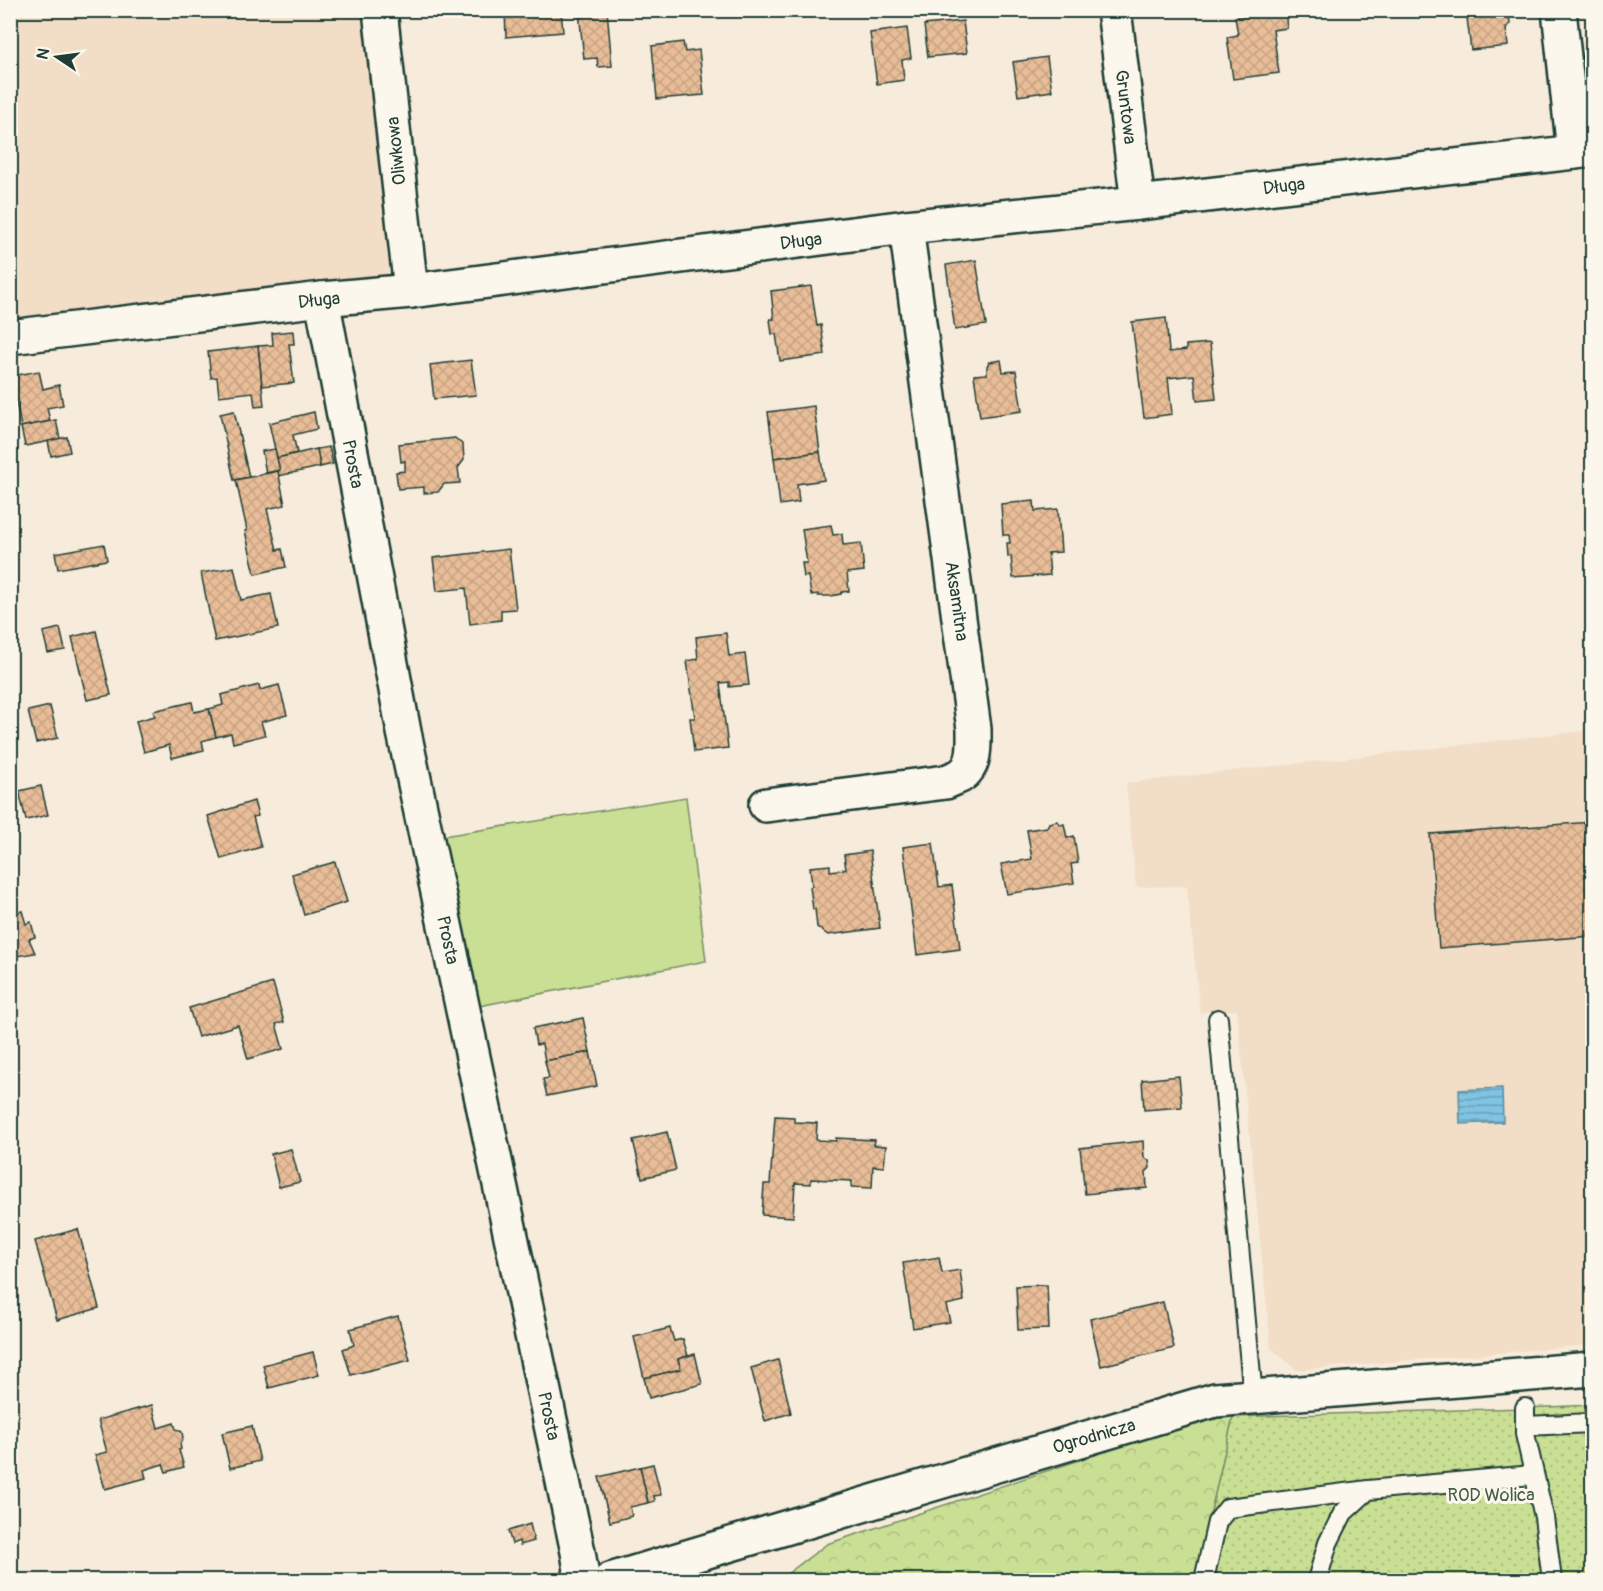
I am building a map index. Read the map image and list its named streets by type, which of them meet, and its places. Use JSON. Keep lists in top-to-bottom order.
{
  "streets": {
    "street": [
      "Gruntowa",
      "Oliwkowa",
      "Długa",
      "Prosta",
      "Aksamitna",
      "Ogrodnicza"
    ]
  },
  "crossings": [
    ["Gruntowa", "Długa"],
    ["Oliwkowa", "Długa"],
    ["Długa", "Prosta"],
    ["Długa", "Aksamitna"]
  ],
  "parks": ["ROD Wolica"],
  "north": "left"
}
